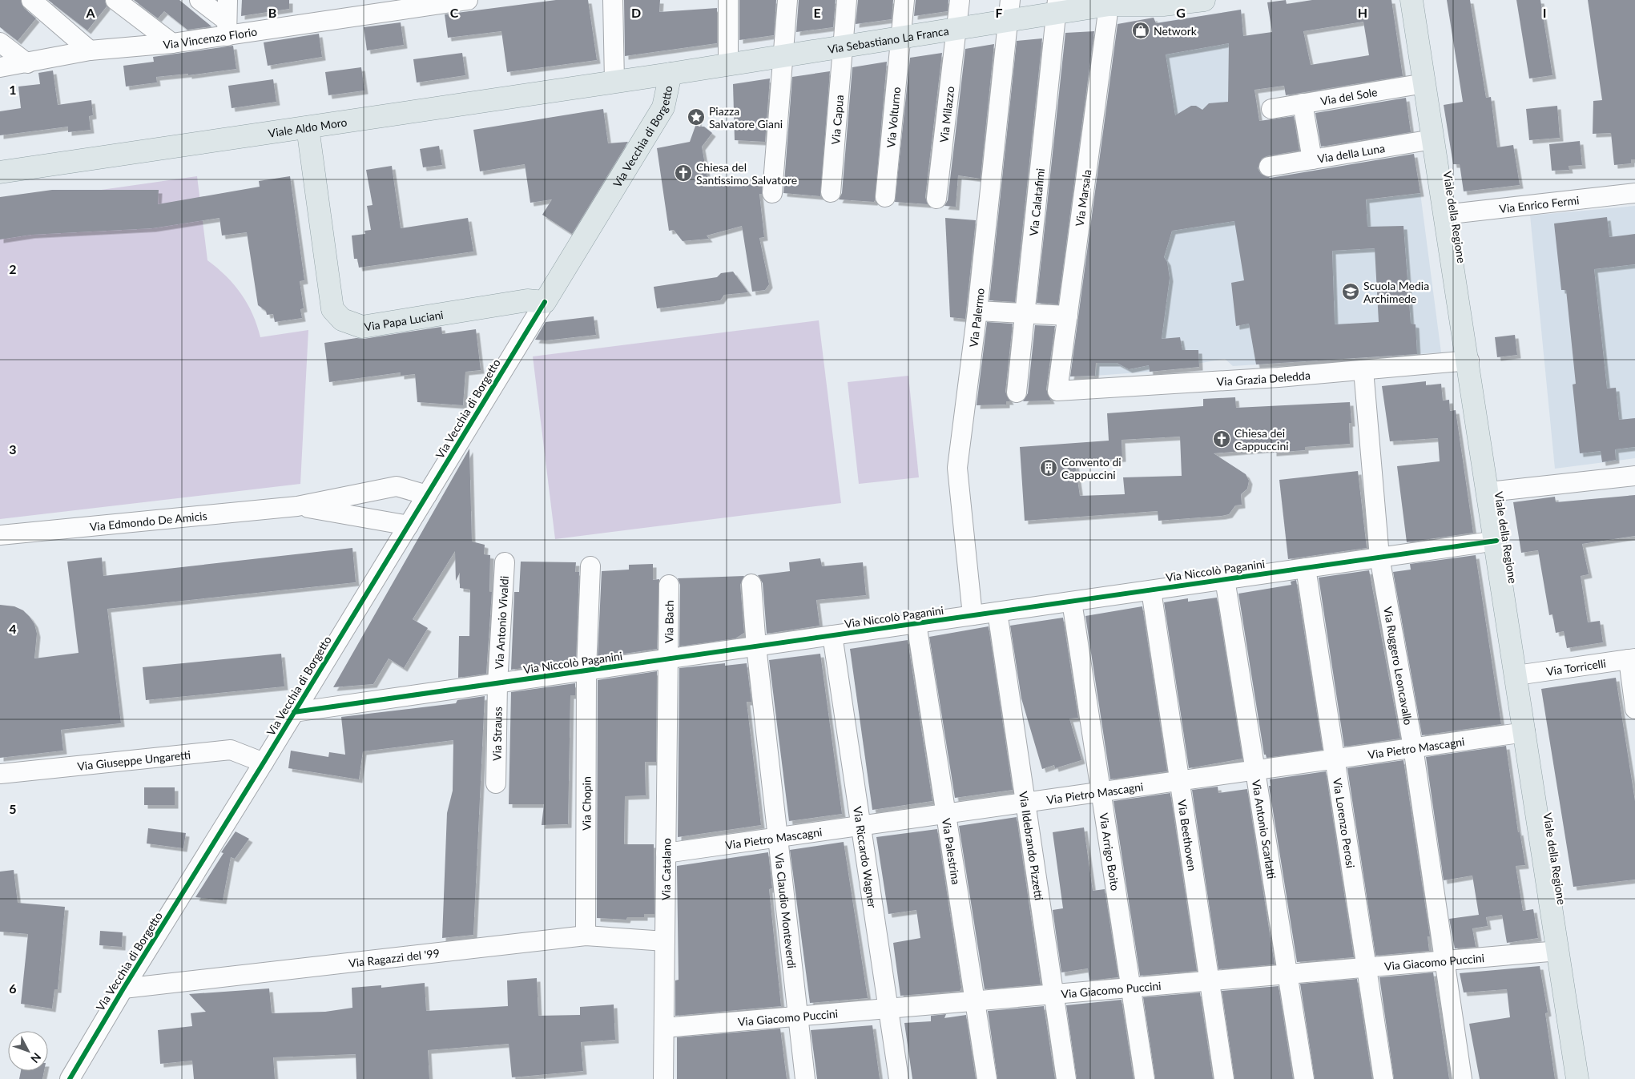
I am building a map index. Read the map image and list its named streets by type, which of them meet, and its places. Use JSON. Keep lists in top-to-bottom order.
{
  "streets": {
    "main road": [
      "Via Sebastiano La Franca",
      "Viale Aldo Moro",
      "Via Vecchia di Borgetto",
      "Viale della Regione",
      "Via Papa Luciani"
    ],
    "street": [
      "Via Vincenzo Florio",
      "Via del Sole",
      "Via Milazzo",
      "Via Volturno",
      "Via Capua",
      "Via della Luna",
      "Via Marsala",
      "Via Calatafimi",
      "Via Enrico Fermi",
      "Via Palermo",
      "Via Grazia Deledda",
      "Via Edmondo De Amicis",
      "Via Niccolò Paganini",
      "Via Bach",
      "Via Antonio Vivaldi",
      "Via Ruggero Leoncavallo",
      "Via Torricelli",
      "Via Strauss",
      "Via Pietro Mascagni",
      "Via Giuseppe Ungaretti",
      "Via Chopin",
      "Via Lorenzo Perosi",
      "Via Antonio Scarlatti",
      "Via Beethoven",
      "Via Ildebrando Pizzetti",
      "Via Palestrina",
      "Via Arrigo Boito",
      "Via Riccardo Wagner",
      "Via Catalano",
      "Via Claudio Monteverdi",
      "Via Ragazzi del '99",
      "Via Giacomo Puccini"
    ]
  },
  "crossings": [
    ["Via Sebastiano La Franca", "Via Milazzo"],
    ["Via Sebastiano La Franca", "Via Volturno"],
    ["Via Sebastiano La Franca", "Via Capua"],
    ["Via Sebastiano La Franca", "Viale Aldo Moro"],
    ["Via Sebastiano La Franca", "Via Vecchia di Borgetto"],
    ["Via Sebastiano La Franca", "Via Marsala"],
    ["Via Sebastiano La Franca", "Via Calatafimi"],
    ["Via Sebastiano La Franca", "Via Palermo"],
    ["Via del Sole", "Viale della Regione"],
    ["Viale Aldo Moro", "Via Papa Luciani"],
    ["Via Vecchia di Borgetto", "Via Papa Luciani"],
    ["Via Vecchia di Borgetto", "Via Niccolò Paganini"],
    ["Via Vecchia di Borgetto", "Via Giuseppe Ungaretti"],
    ["Via Vecchia di Borgetto", "Via Ragazzi del '99"],
    ["Via della Luna", "Viale della Regione"],
    ["Via Marsala", "Via Grazia Deledda"],
    ["Via Enrico Fermi", "Viale della Regione"],
    ["Viale della Regione", "Via Grazia Deledda"],
    ["Viale della Regione", "Via Niccolò Paganini"],
    ["Viale della Regione", "Via Torricelli"],
    ["Viale della Regione", "Via Pietro Mascagni"],
    ["Viale della Regione", "Via Giacomo Puccini"],
    ["Via Palermo", "Via Niccolò Paganini"],
    ["Via Grazia Deledda", "Via Ruggero Leoncavallo"],
    ["Via Niccolò Paganini", "Via Bach"],
    ["Via Niccolò Paganini", "Via Antonio Vivaldi"],
    ["Via Niccolò Paganini", "Via Ruggero Leoncavallo"],
    ["Via Niccolò Paganini", "Via Strauss"],
    ["Via Niccolò Paganini", "Via Chopin"],
    ["Via Niccolò Paganini", "Via Lorenzo Perosi"],
    ["Via Niccolò Paganini", "Via Antonio Scarlatti"],
    ["Via Niccolò Paganini", "Via Beethoven"],
    ["Via Niccolò Paganini", "Via Ildebrando Pizzetti"],
    ["Via Niccolò Paganini", "Via Palestrina"],
    ["Via Niccolò Paganini", "Via Arrigo Boito"],
    ["Via Niccolò Paganini", "Via Riccardo Wagner"],
    ["Via Niccolò Paganini", "Via Catalano"],
    ["Via Niccolò Paganini", "Via Claudio Monteverdi"],
    ["Via Bach", "Via Catalano"],
    ["Via Antonio Vivaldi", "Via Strauss"],
    ["Via Ruggero Leoncavallo", "Via Pietro Mascagni"],
    ["Via Ruggero Leoncavallo", "Via Giacomo Puccini"],
    ["Via Pietro Mascagni", "Via Lorenzo Perosi"],
    ["Via Pietro Mascagni", "Via Antonio Scarlatti"],
    ["Via Pietro Mascagni", "Via Beethoven"],
    ["Via Pietro Mascagni", "Via Ildebrando Pizzetti"],
    ["Via Pietro Mascagni", "Via Palestrina"],
    ["Via Pietro Mascagni", "Via Arrigo Boito"],
    ["Via Pietro Mascagni", "Via Riccardo Wagner"],
    ["Via Pietro Mascagni", "Via Catalano"],
    ["Via Pietro Mascagni", "Via Claudio Monteverdi"],
    ["Via Chopin", "Via Ragazzi del '99"],
    ["Via Lorenzo Perosi", "Via Giacomo Puccini"],
    ["Via Antonio Scarlatti", "Via Giacomo Puccini"],
    ["Via Beethoven", "Via Giacomo Puccini"],
    ["Via Ildebrando Pizzetti", "Via Giacomo Puccini"],
    ["Via Palestrina", "Via Giacomo Puccini"],
    ["Via Arrigo Boito", "Via Giacomo Puccini"],
    ["Via Riccardo Wagner", "Via Giacomo Puccini"],
    ["Via Catalano", "Via Ragazzi del '99"],
    ["Via Catalano", "Via Giacomo Puccini"],
    ["Via Claudio Monteverdi", "Via Giacomo Puccini"]
  ],
  "places": {
    "shop": ["Network"],
    "place": ["Piazza Salvatore Giani"],
    "church": ["Chiesa del Santissimo Salvatore", "Chiesa dei Cappuccini"],
    "school or university": ["Scuola Media Archimede"],
    "building": ["Convento di Cappuccini"]
  },
  "north": "bottom right",
  "grid": {
    "columns": [
      "A",
      "B",
      "C",
      "D",
      "E",
      "F",
      "G",
      "H",
      "I"
    ],
    "rows": [
      "1",
      "2",
      "3",
      "4",
      "5",
      "6"
    ]
  }
}
